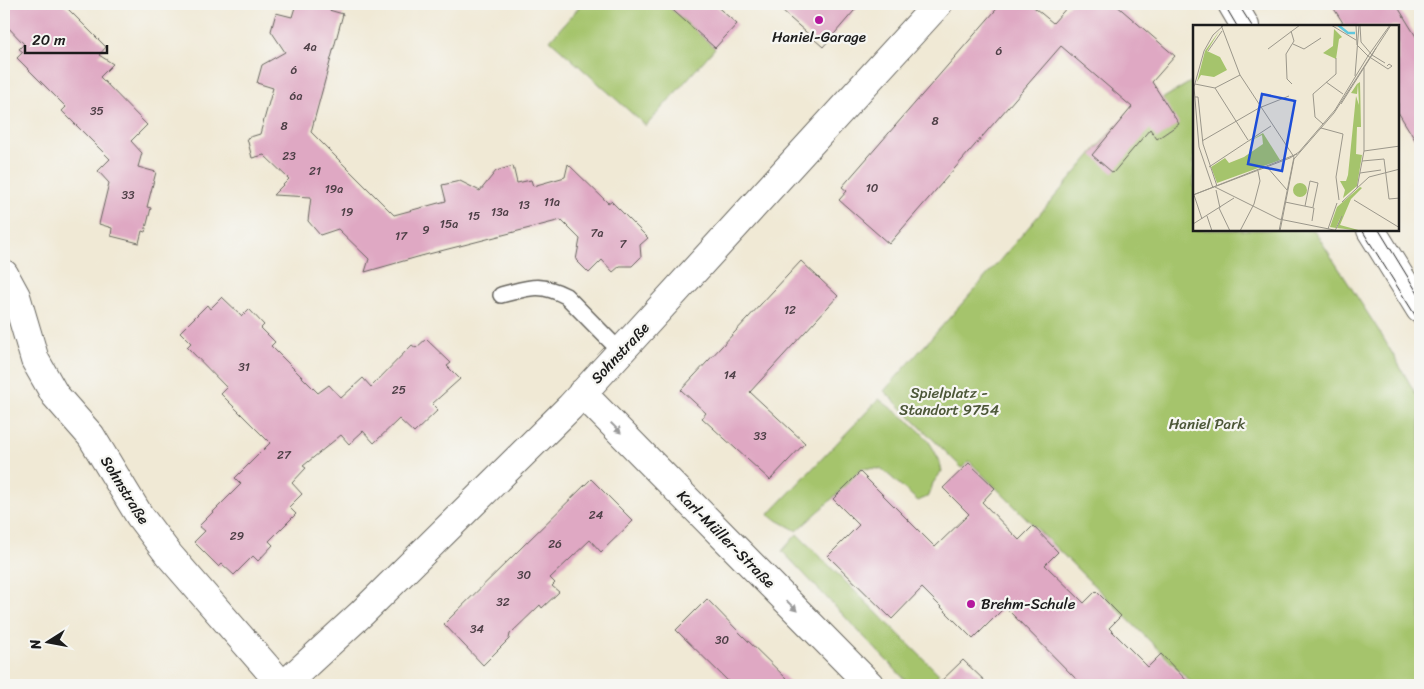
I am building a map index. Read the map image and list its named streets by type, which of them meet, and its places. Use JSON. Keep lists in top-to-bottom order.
{
  "streets": {
    "street": ["Sohnstraße", "Karl-Müller-Straße"]
  },
  "crossings": [
    ["Sohnstraße", "Karl-Müller-Straße"]
  ],
  "one_way": ["Karl-Müller-Straße"],
  "parks": ["Spielplatz - Standort 9754", "Haniel Park"],
  "places": ["Haniel-Garage", "Brehm-Schule"],
  "house_numbers": [
    "4a",
    "6",
    "6",
    "6a",
    "35",
    "8",
    "8",
    "23",
    "21",
    "10",
    "19a",
    "33",
    "11a",
    "13",
    "19",
    "13a",
    "15",
    "15a",
    "9",
    "7a",
    "17",
    "7",
    "12",
    "31",
    "14",
    "25",
    "33",
    "27",
    "24",
    "29",
    "26",
    "30",
    "32",
    "34",
    "30"
  ],
  "scale_bar": "20 m",
  "north": "left"
}
